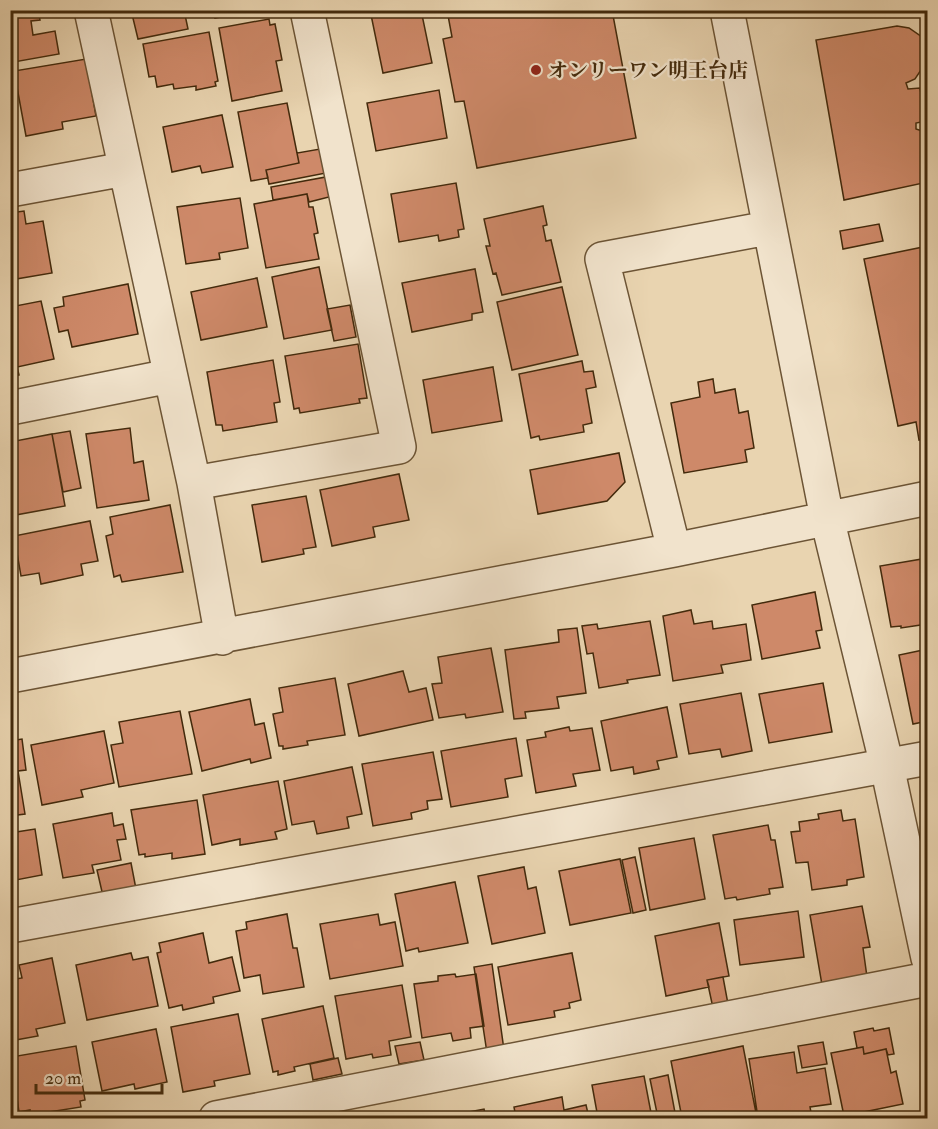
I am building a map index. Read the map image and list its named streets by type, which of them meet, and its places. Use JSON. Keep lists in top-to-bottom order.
{
  "places": ["オンリーワン明王台店"],
  "scale_bar": "20 m"
}
